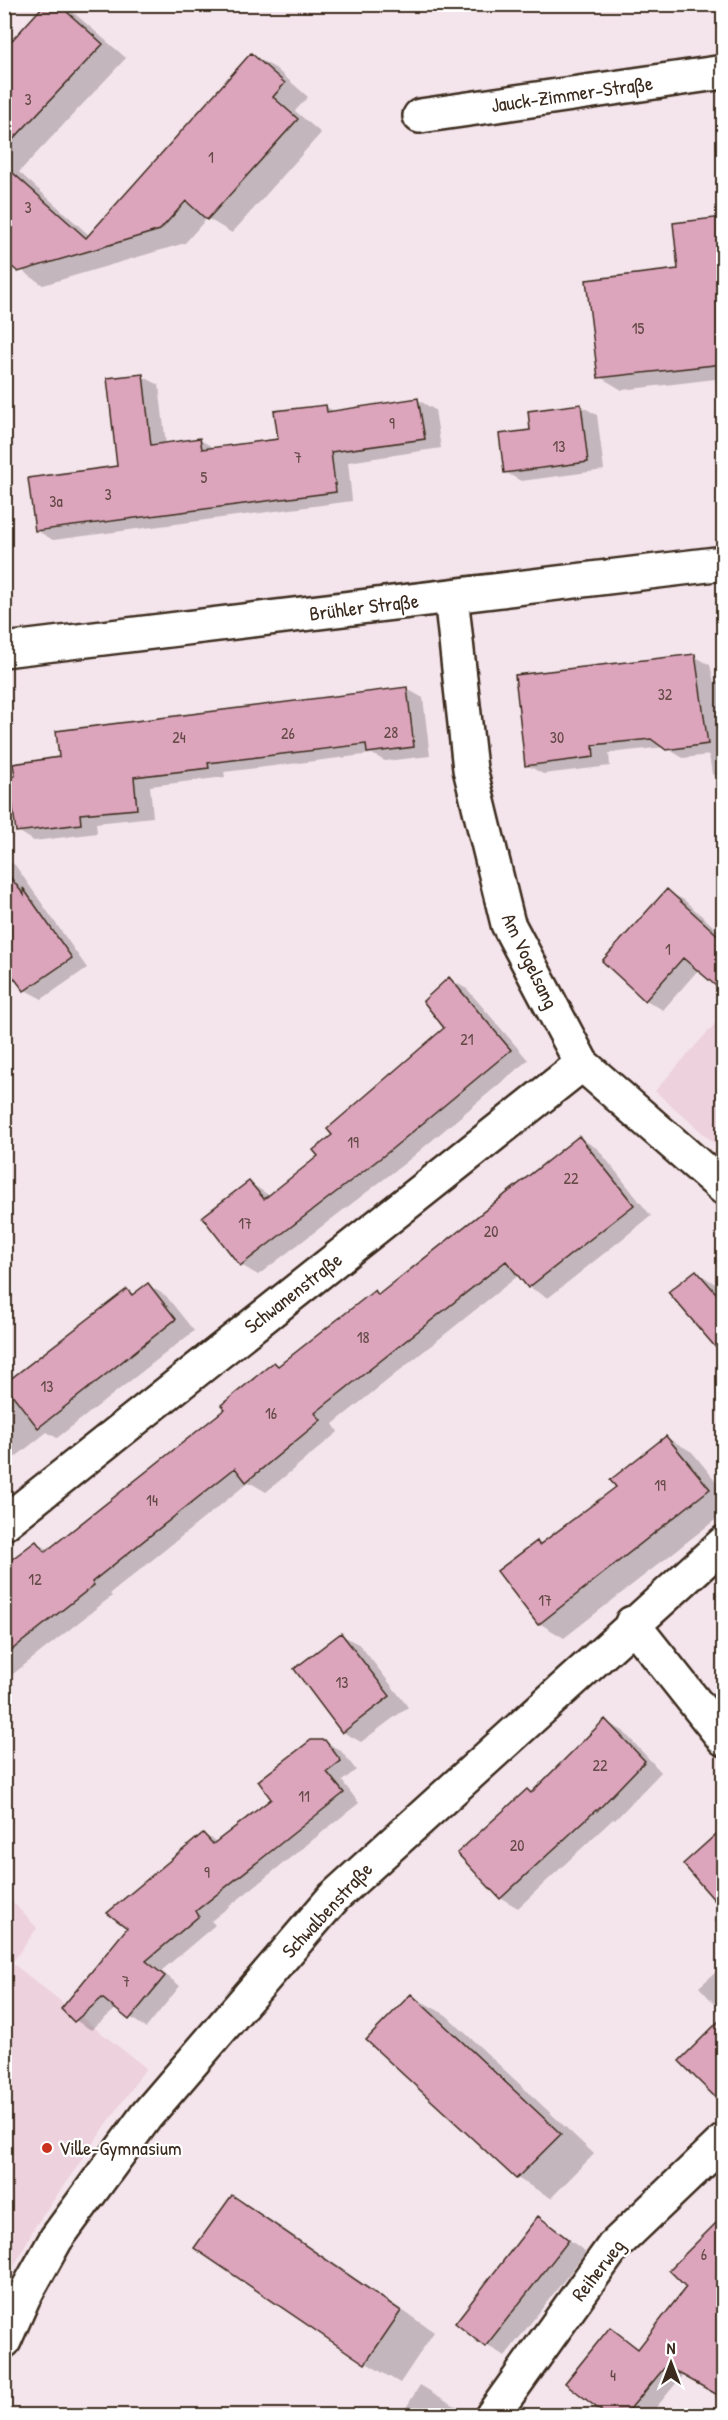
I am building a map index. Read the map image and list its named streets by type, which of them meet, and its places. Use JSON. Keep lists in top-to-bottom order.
{
  "streets": {
    "street": [
      "Jauck-Zimmer-Straße",
      "Brühler Straße",
      "Am Vogelsang",
      "Schwanenstraße",
      "Schwalbenstraße",
      "Reiherweg"
    ]
  },
  "crossings": [
    ["Brühler Straße", "Am Vogelsang"],
    ["Am Vogelsang", "Schwanenstraße"]
  ],
  "places": ["Ville-Gymnasium"],
  "house_numbers": [
    "3",
    "1",
    "3",
    "15",
    "9",
    "13",
    "7",
    "5",
    "3",
    "3a",
    "32",
    "28",
    "26",
    "24",
    "30",
    "1",
    "21",
    "19",
    "22",
    "17",
    "20",
    "18",
    "13",
    "16",
    "19",
    "14",
    "12",
    "17",
    "13",
    "22",
    "11",
    "20",
    "9",
    "7",
    "6",
    "4"
  ],
  "north": "top"
}
